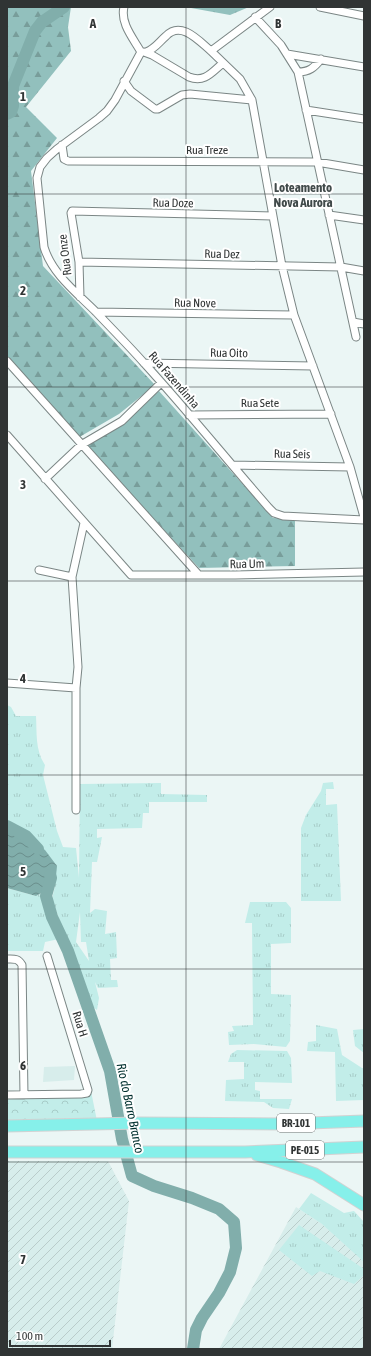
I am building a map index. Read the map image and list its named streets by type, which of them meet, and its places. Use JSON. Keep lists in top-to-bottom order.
{
  "streets": {
    "highway": ["BR-101", "PE-015"],
    "street": [
      "Rua Treze",
      "Rua Doze",
      "Rua Dez",
      "Rua Onze",
      "Rua Nove",
      "Rua Oito",
      "Rua Fazendinha",
      "Rua Sete",
      "Rua Seis",
      "Rua Um",
      "Rua H"
    ]
  },
  "crossings": [
    ["Rua Treze", "Rua Fazendinha"],
    ["Rua Doze", "Rua Onze"],
    ["Rua Doze", "Rua Fazendinha"],
    ["Rua Dez", "Rua Onze"],
    ["Rua Dez", "Rua Fazendinha"],
    ["Rua Onze", "Rua Fazendinha"],
    ["Rua Nove", "Rua Fazendinha"],
    ["Rua Oito", "Rua Fazendinha"],
    ["Rua Fazendinha", "Rua Sete"],
    ["Rua Fazendinha", "Rua Seis"]
  ],
  "districts": ["Loteamento Nova Aurora"],
  "water": ["Rio do Barro Branco"],
  "scale_bar": "100 m",
  "grid": {
    "columns": ["A", "B"],
    "rows": [
      "1",
      "2",
      "3",
      "4",
      "5",
      "6",
      "7"
    ]
  }
}
